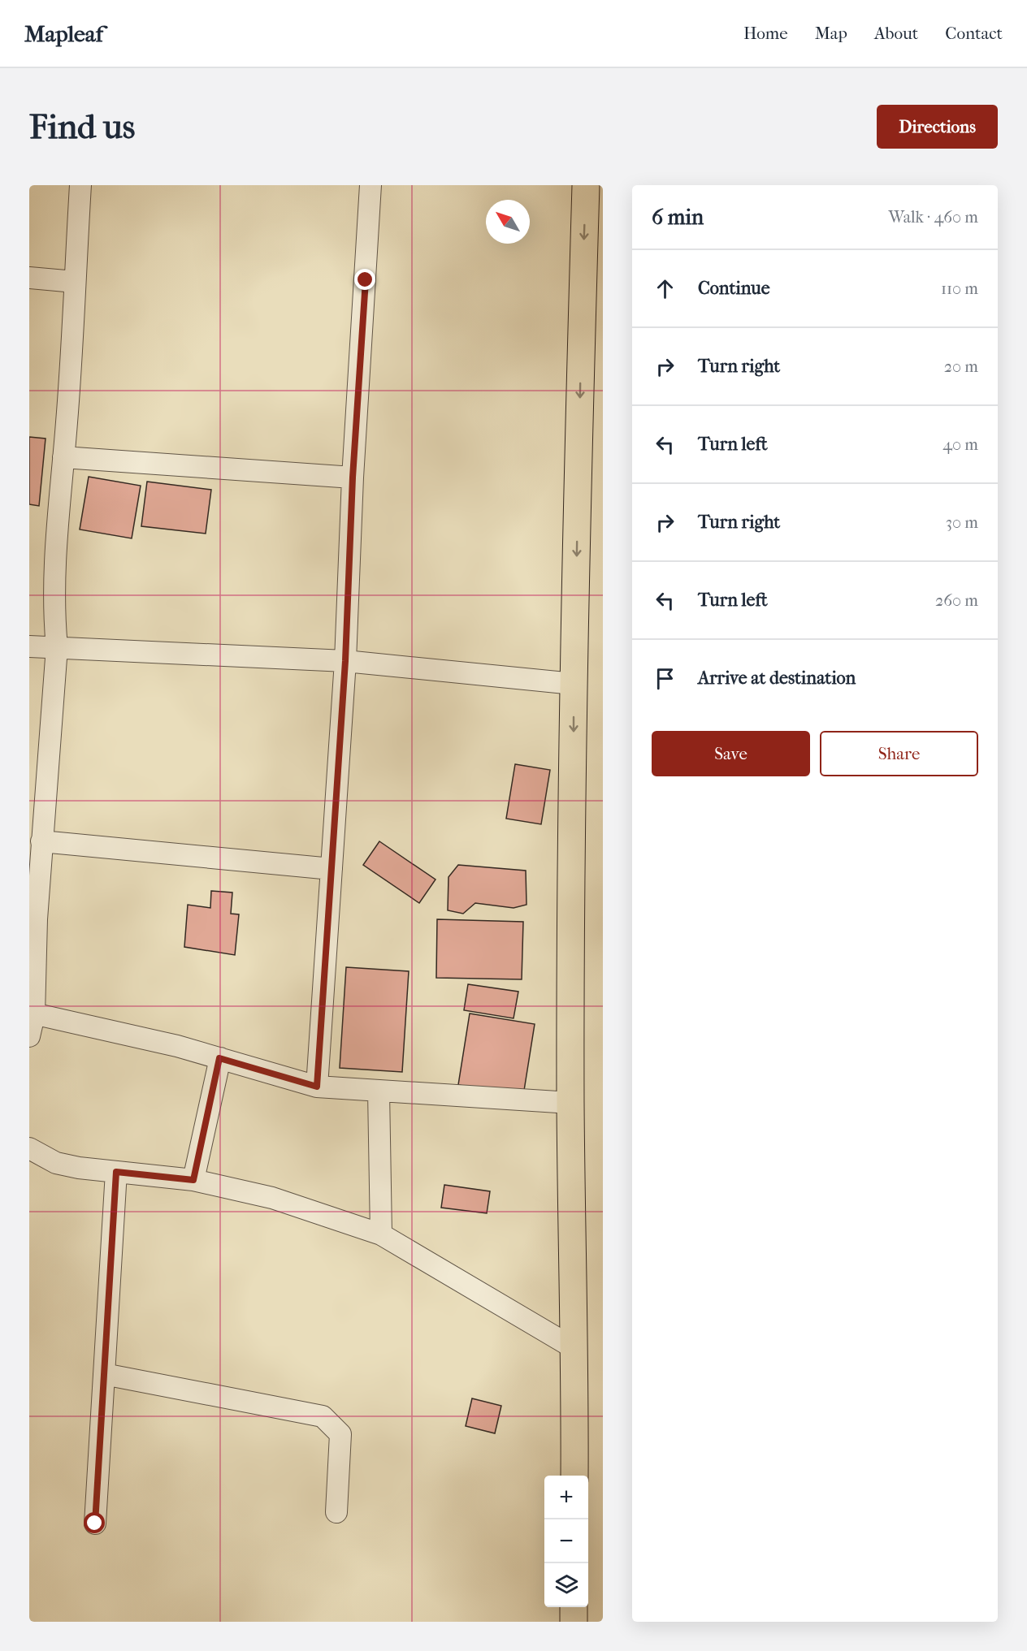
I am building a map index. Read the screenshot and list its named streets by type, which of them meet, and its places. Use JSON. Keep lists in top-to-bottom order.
{
  "north": "top left",
  "page": {
    "header": "Mapleaf",
    "nav": [
      "Home",
      "Map",
      "About",
      "Contact"
    ],
    "buttons": [
      "Directions",
      ["Save", "Share"]
    ],
    "title": "Find us",
    "heading": ["6 min", "Walk · 460 m"],
    "list": [
      ["Continue", "110 m"],
      ["Turn right", "20 m"],
      ["Turn left", "40 m"],
      ["Turn right", "30 m"],
      ["Turn left", "260 m"],
      "Arrive at destination"
    ],
    "map_buttons": ["+", "−"]
  }
}
